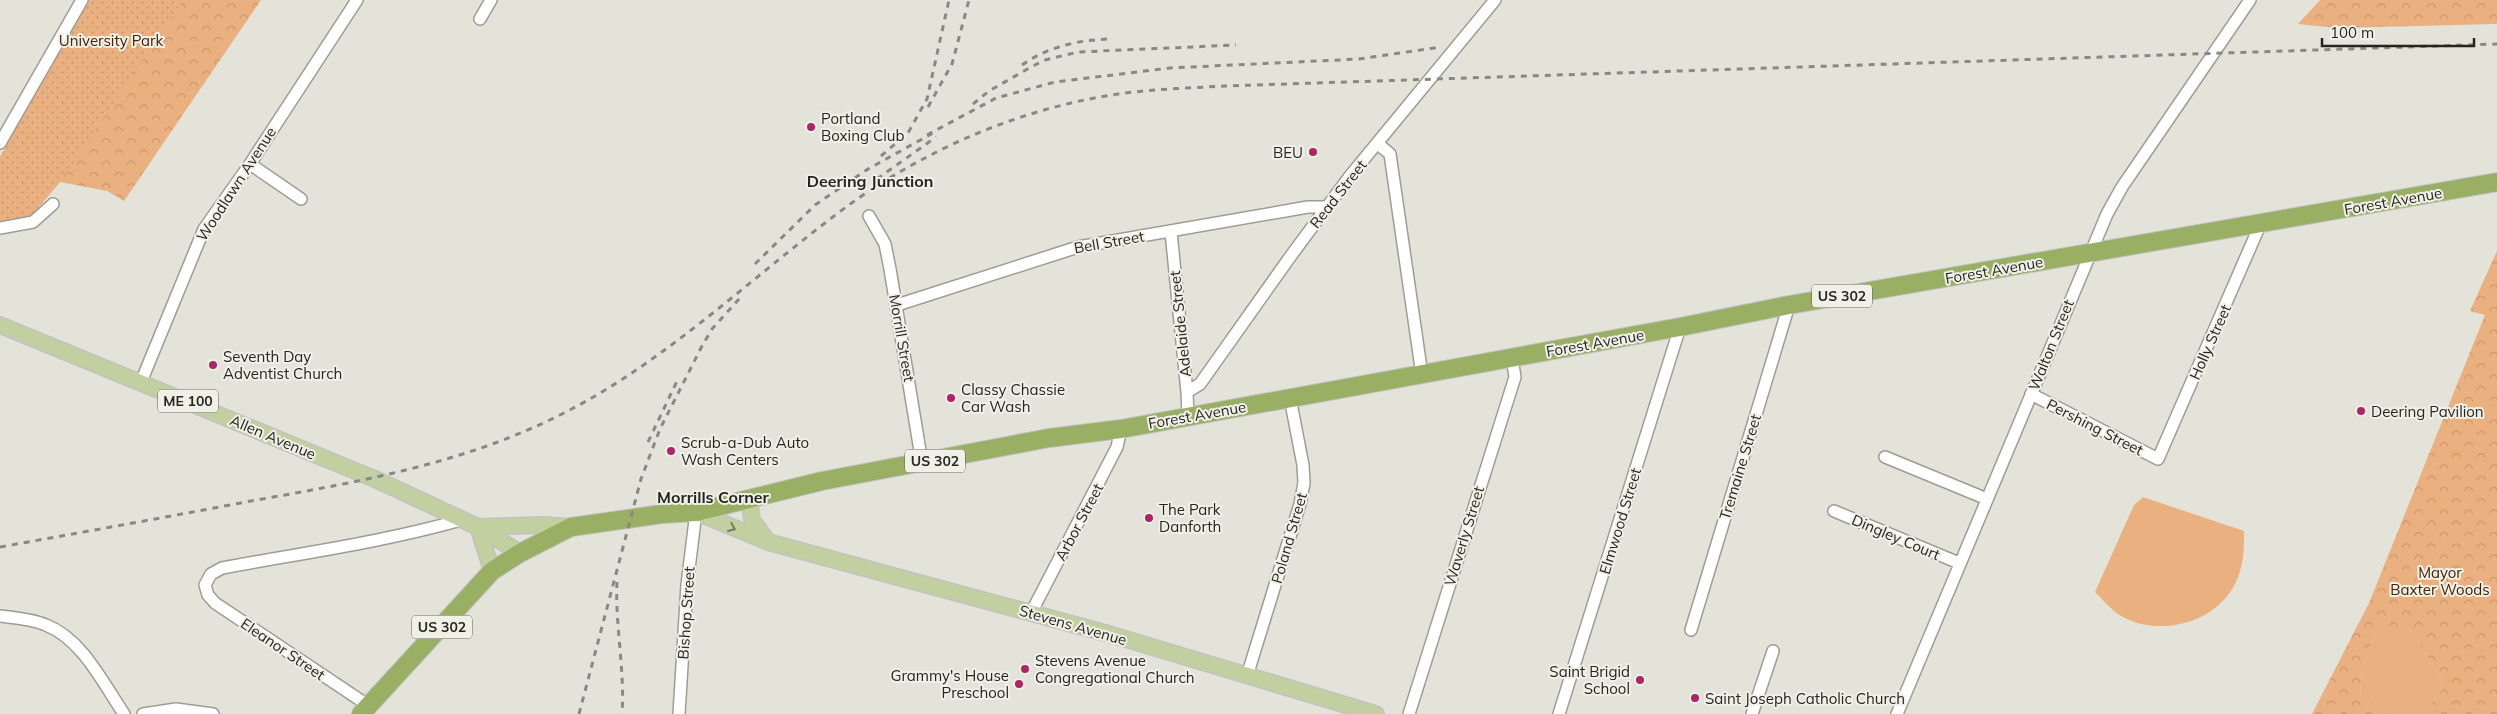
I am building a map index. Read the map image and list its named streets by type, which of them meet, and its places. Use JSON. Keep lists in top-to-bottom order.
{
  "streets": {
    "highway": ["Forest Avenue", "US 302"],
    "main road": ["ME 100", "Allen Avenue", "Stevens Avenue"],
    "street": [
      "Woodlawn Avenue",
      "Read Street",
      "Bell Street",
      "Adelaide Street",
      "Morrill Street",
      "Holly Street",
      "Walton Street",
      "Pershing Street",
      "Tremaine Street",
      "Elmwood Street",
      "Arbor Street",
      "Waverly Street",
      "Dingley Court",
      "Poland Street",
      "Bishop Street",
      "Eleanor Street"
    ]
  },
  "crossings": [
    ["Woodlawn Avenue", "Allen Avenue"],
    ["Read Street", "Bell Street"],
    ["Read Street", "Adelaide Street"],
    ["Forest Avenue", "US 302"],
    ["Forest Avenue", "Adelaide Street"],
    ["Forest Avenue", "Morrill Street"],
    ["Forest Avenue", "Holly Street"],
    ["Forest Avenue", "Walton Street"],
    ["Forest Avenue", "Tremaine Street"],
    ["Forest Avenue", "Elmwood Street"],
    ["Forest Avenue", "Arbor Street"],
    ["Forest Avenue", "Waverly Street"],
    ["Forest Avenue", "Poland Street"],
    ["Forest Avenue", "Bishop Street"],
    ["Forest Avenue", "Stevens Avenue"],
    ["Bell Street", "Adelaide Street"],
    ["Bell Street", "Morrill Street"],
    ["US 302", "ME 100"],
    ["US 302", "Bishop Street"],
    ["US 302", "Stevens Avenue"],
    ["US 302", "Eleanor Street"],
    ["Holly Street", "Pershing Street"],
    ["Walton Street", "Pershing Street"],
    ["Walton Street", "Dingley Court"],
    ["ME 100", "Allen Avenue"],
    ["ME 100", "Eleanor Street"],
    ["Allen Avenue", "Eleanor Street"],
    ["Arbor Street", "Stevens Avenue"],
    ["Poland Street", "Stevens Avenue"],
    ["Bishop Street", "Stevens Avenue"]
  ],
  "districts": ["Deering Junction", "Morrills Corner"],
  "parks": ["University Park", "Mayor Baxter Woods"],
  "places": [
    "Portland Boxing Club",
    "BEU",
    "Seventh Day Adventist Church",
    "Classy Chassie Car Wash",
    "Deering Pavilion",
    "Scrub-a-Dub Auto Wash Centers",
    "The Park Danforth",
    "Stevens Avenue Congregational Church",
    "Saint Brigid School",
    "Grammy's House Preschool",
    "Saint Joseph Catholic Church"
  ],
  "scale_bar": "100 m"
}
